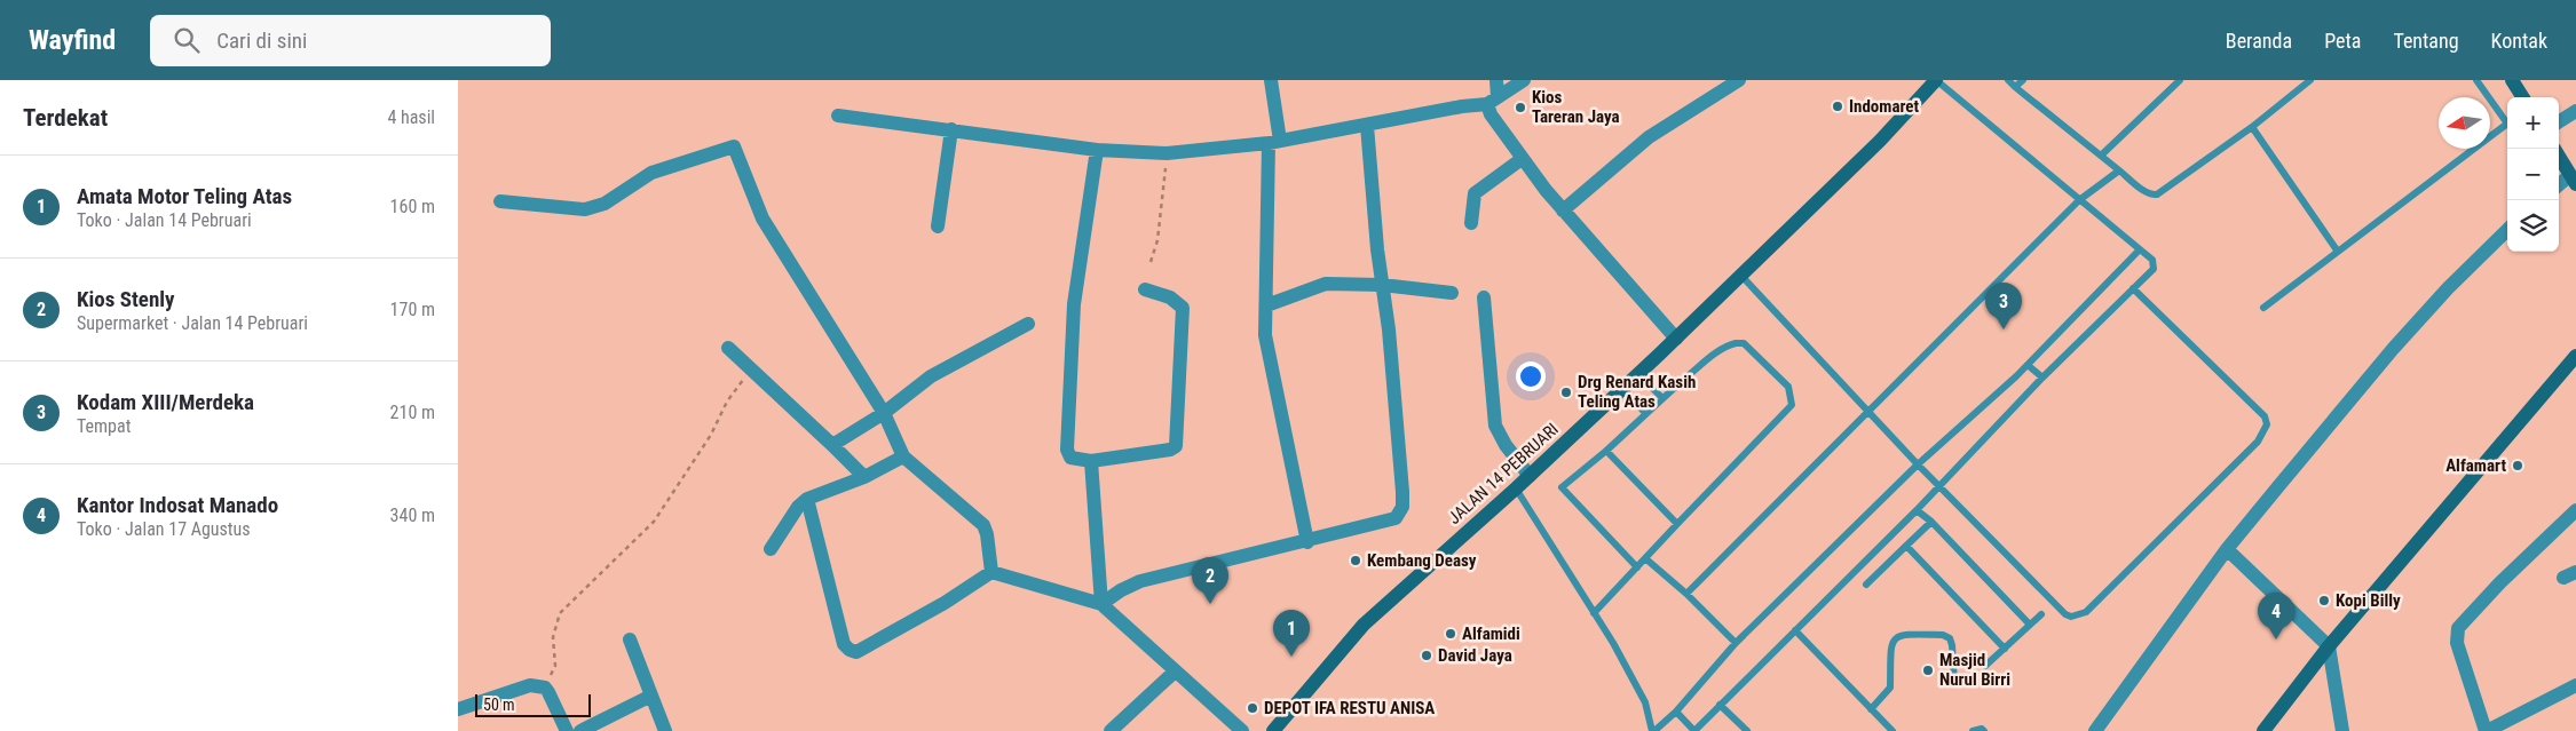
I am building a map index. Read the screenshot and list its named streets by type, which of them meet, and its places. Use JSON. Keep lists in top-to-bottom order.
{
  "streets": {
    "main road": ["JALAN 14 PEBRUARI"]
  },
  "places": [
    "Indomaret",
    "Kios Tareran Jaya",
    "Drg Renard Kasih Teling Atas",
    "Alfamart",
    "Kembang Deasy",
    "Kopi Billy",
    "Alfamidi",
    "David Jaya",
    "Masjid Nurul Birri",
    "DEPOT IFA RESTU ANISA"
  ],
  "scale_bar": "50 m",
  "north": "left",
  "page": {
    "header": "Wayfind",
    "search": "Cari di sini",
    "nav": [
      "Beranda",
      "Peta",
      "Tentang",
      "Kontak"
    ],
    "heading": ["Terdekat", "4 hasil"],
    "map_buttons": ["+", "−"],
    "list": [
      {
        "mark": "1",
        "name": "Amata Motor Teling Atas",
        "note": "Toko · Jalan 14 Pebruari",
        "value": "160 m"
      },
      {
        "mark": "2",
        "name": "Kios Stenly",
        "note": "Supermarket · Jalan 14 Pebruari",
        "value": "170 m"
      },
      {
        "mark": "3",
        "name": "Kodam XIII/Merdeka",
        "note": "Tempat",
        "value": "210 m"
      },
      {
        "mark": "4",
        "name": "Kantor Indosat Manado",
        "note": "Toko · Jalan 17 Agustus",
        "value": "340 m"
      }
    ],
    "pins": [
      "3",
      "2",
      "4",
      "1"
    ],
    "scale": "50 m"
  }
}
